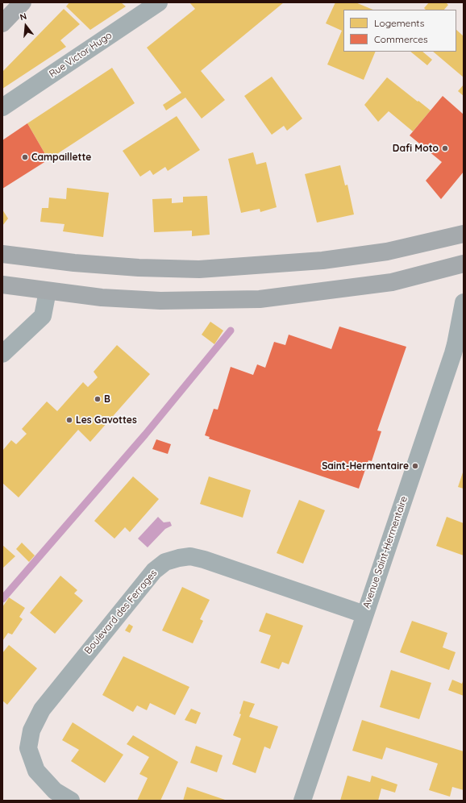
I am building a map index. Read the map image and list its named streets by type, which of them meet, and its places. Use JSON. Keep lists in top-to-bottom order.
{
  "streets": {
    "street": ["Rue Victor Hugo", "Avenue Saint-Hermentaire", "Boulevard des Ferrages"]
  },
  "crossings": [
    ["Avenue Saint-Hermentaire", "Boulevard des Ferrages"]
  ],
  "places": [
    "Dafi Moto",
    "Campaillette",
    "B",
    "Les Gavottes",
    "Saint-Hermentaire"
  ],
  "legend": ["Logements", "Commerces"],
  "north": "top"
}
